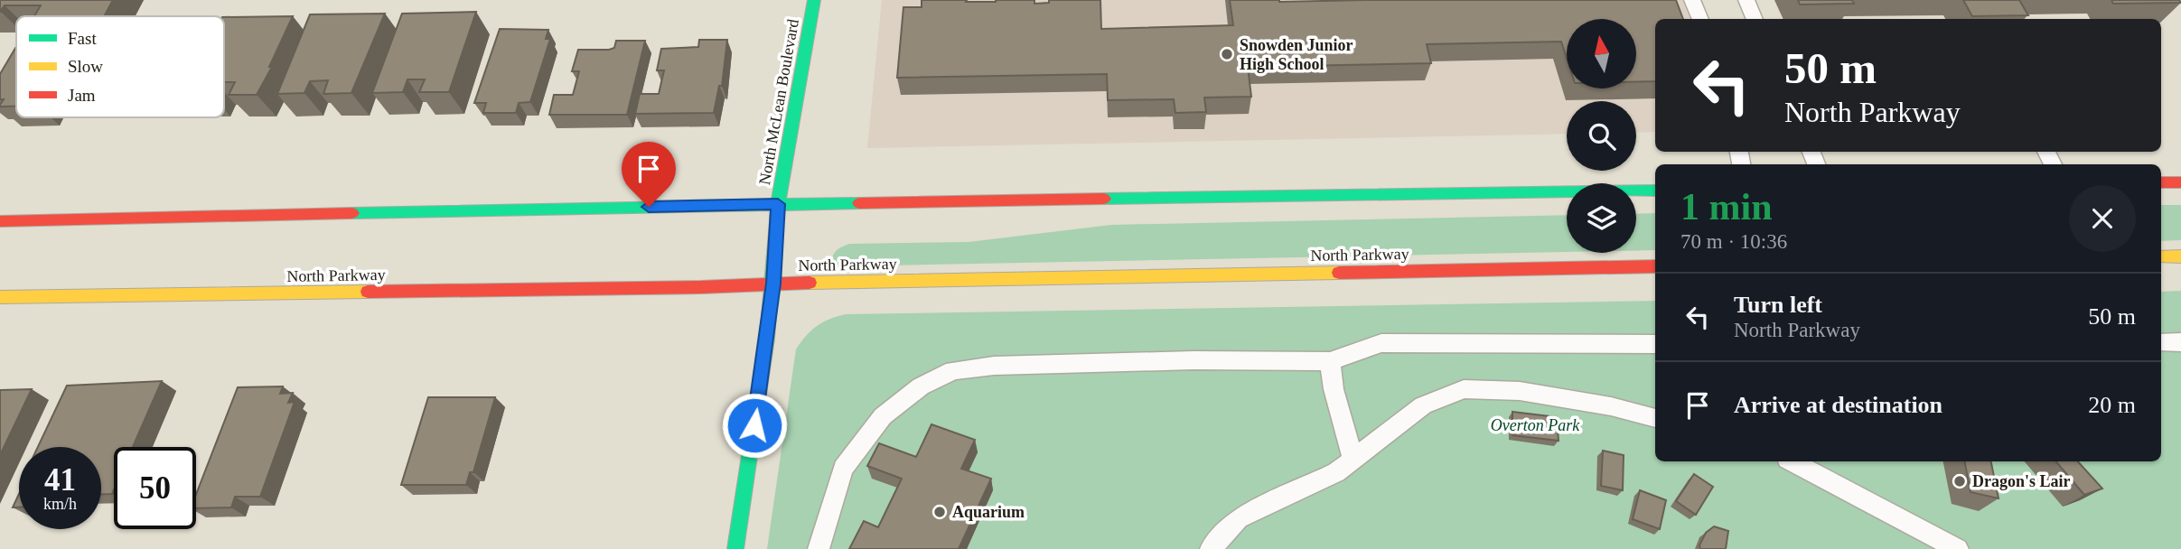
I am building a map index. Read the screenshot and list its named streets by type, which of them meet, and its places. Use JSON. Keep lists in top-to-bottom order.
{
  "streets": {
    "main road": ["North McLean Boulevard", "North Parkway"]
  },
  "crossings": [
    ["North McLean Boulevard", "North Parkway"]
  ],
  "parks": ["Overton Park"],
  "places": ["Snowden Junior High School", "Dragon's Lair", "Aquarium"],
  "legend": ["Fast", "Slow", "Jam"],
  "north": "top",
  "page": {
    "turn": ["50 m", "North Parkway"],
    "heading": ["1 min", "70 m · 10:36"],
    "list": [
      {
        "name": "Turn left",
        "note": "North Parkway",
        "value": "50 m"
      },
      {
        "name": "Arrive at destination",
        "value": "20 m"
      }
    ],
    "speed": "41 km/h",
    "limit": "50"
  }
}
